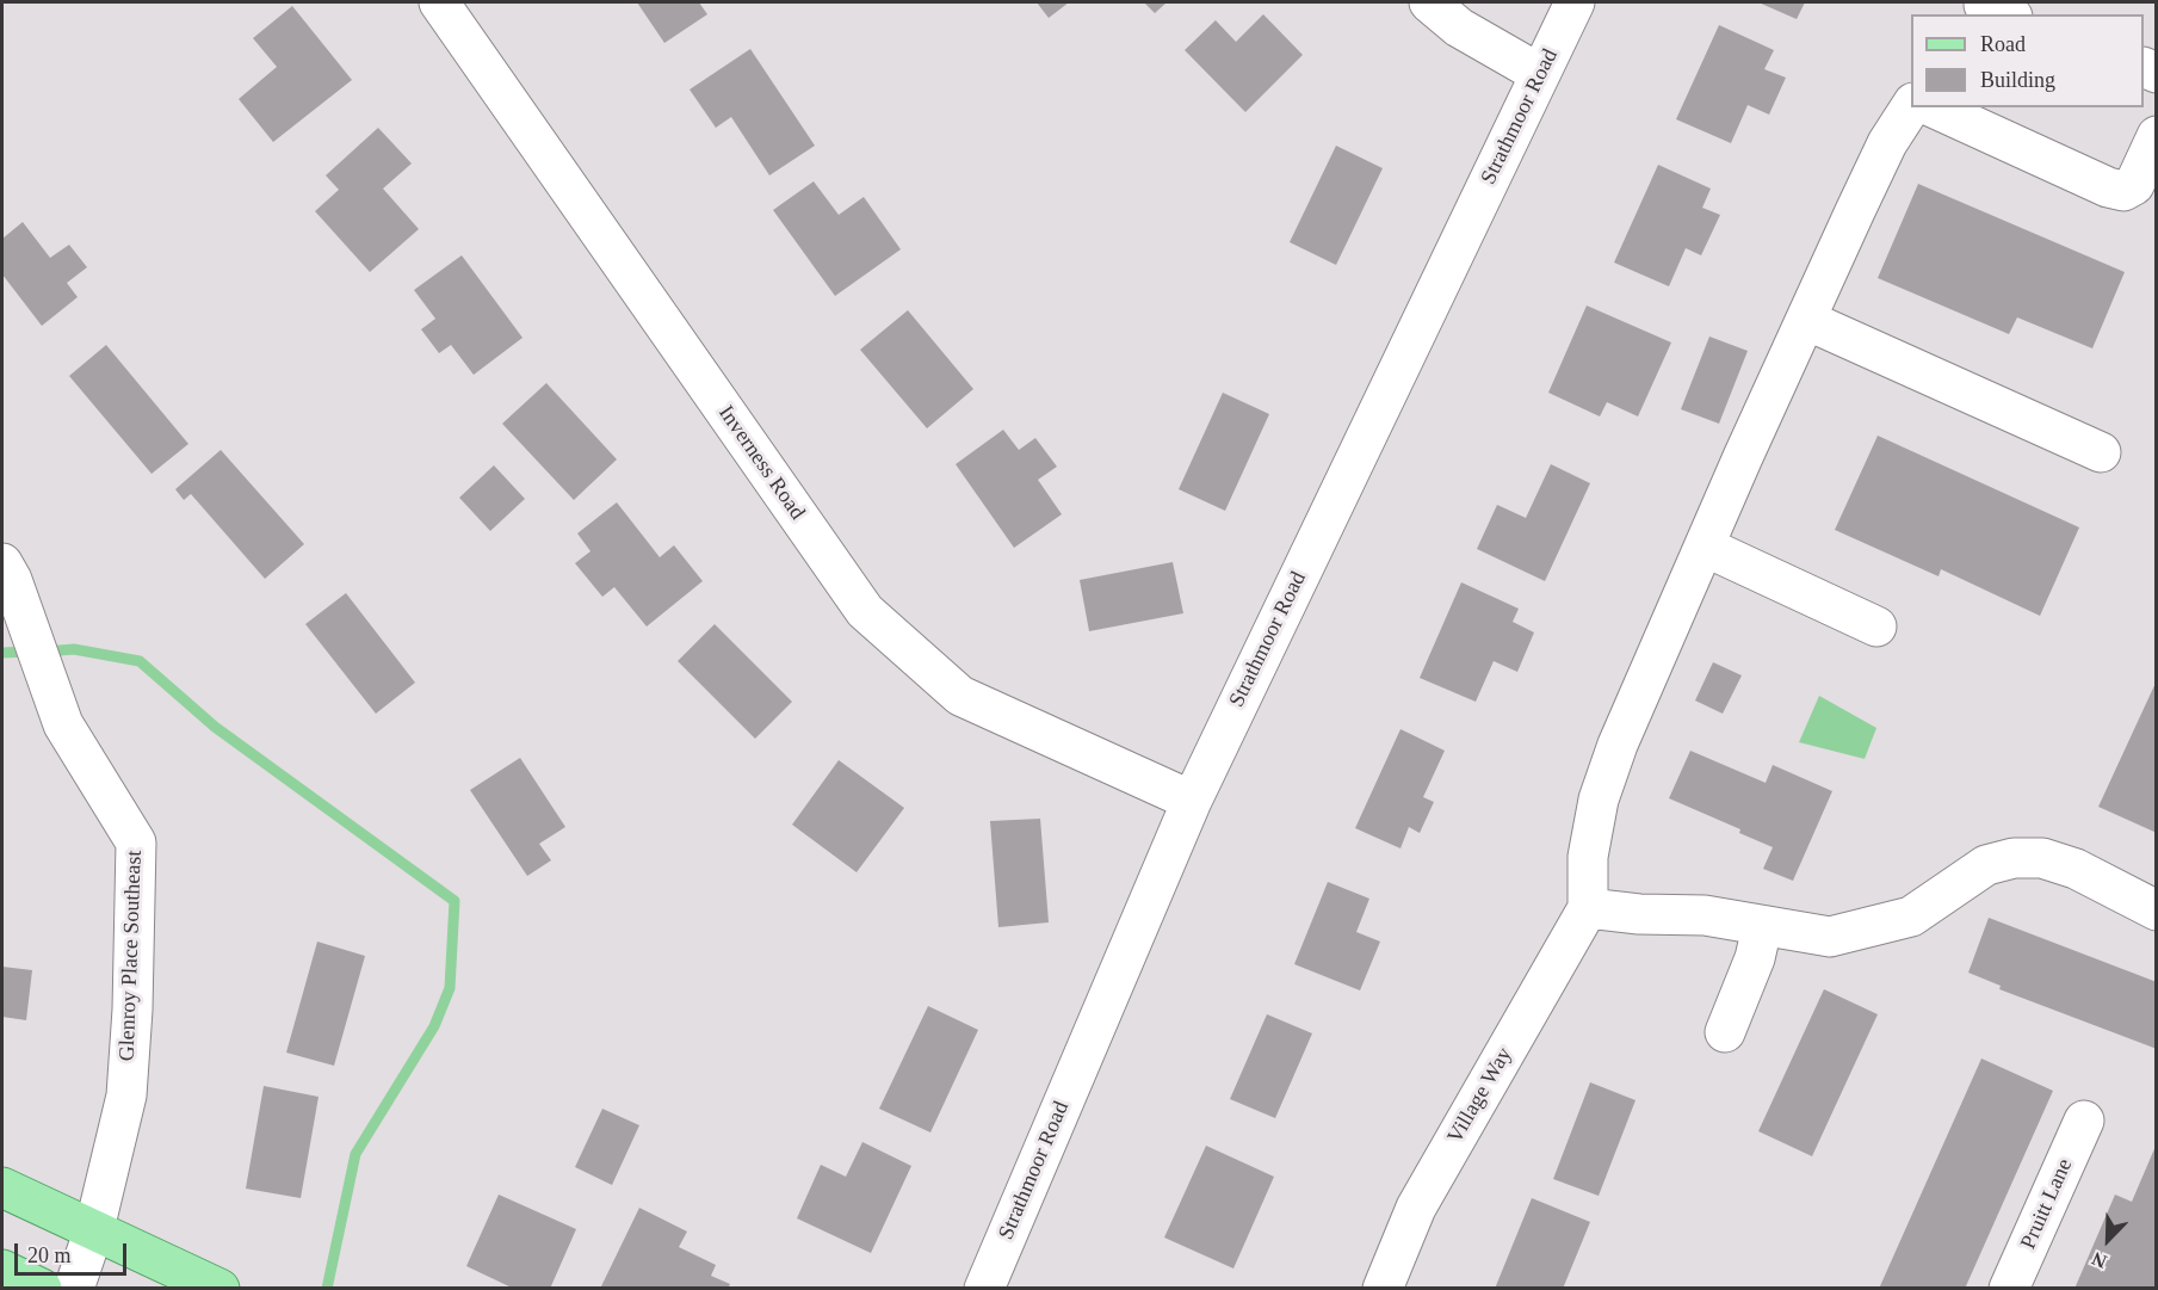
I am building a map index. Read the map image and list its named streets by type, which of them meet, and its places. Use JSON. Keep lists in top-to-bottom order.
{
  "streets": {
    "street": [
      "Strathmoor Road",
      "Inverness Road",
      "Glenroy Place Southeast",
      "Village Way",
      "Pruitt Lane"
    ]
  },
  "crossings": [
    ["Strathmoor Road", "Inverness Road"]
  ],
  "legend": ["Road", "Building"],
  "scale_bar": "20 m",
  "north": "bottom left"
}
